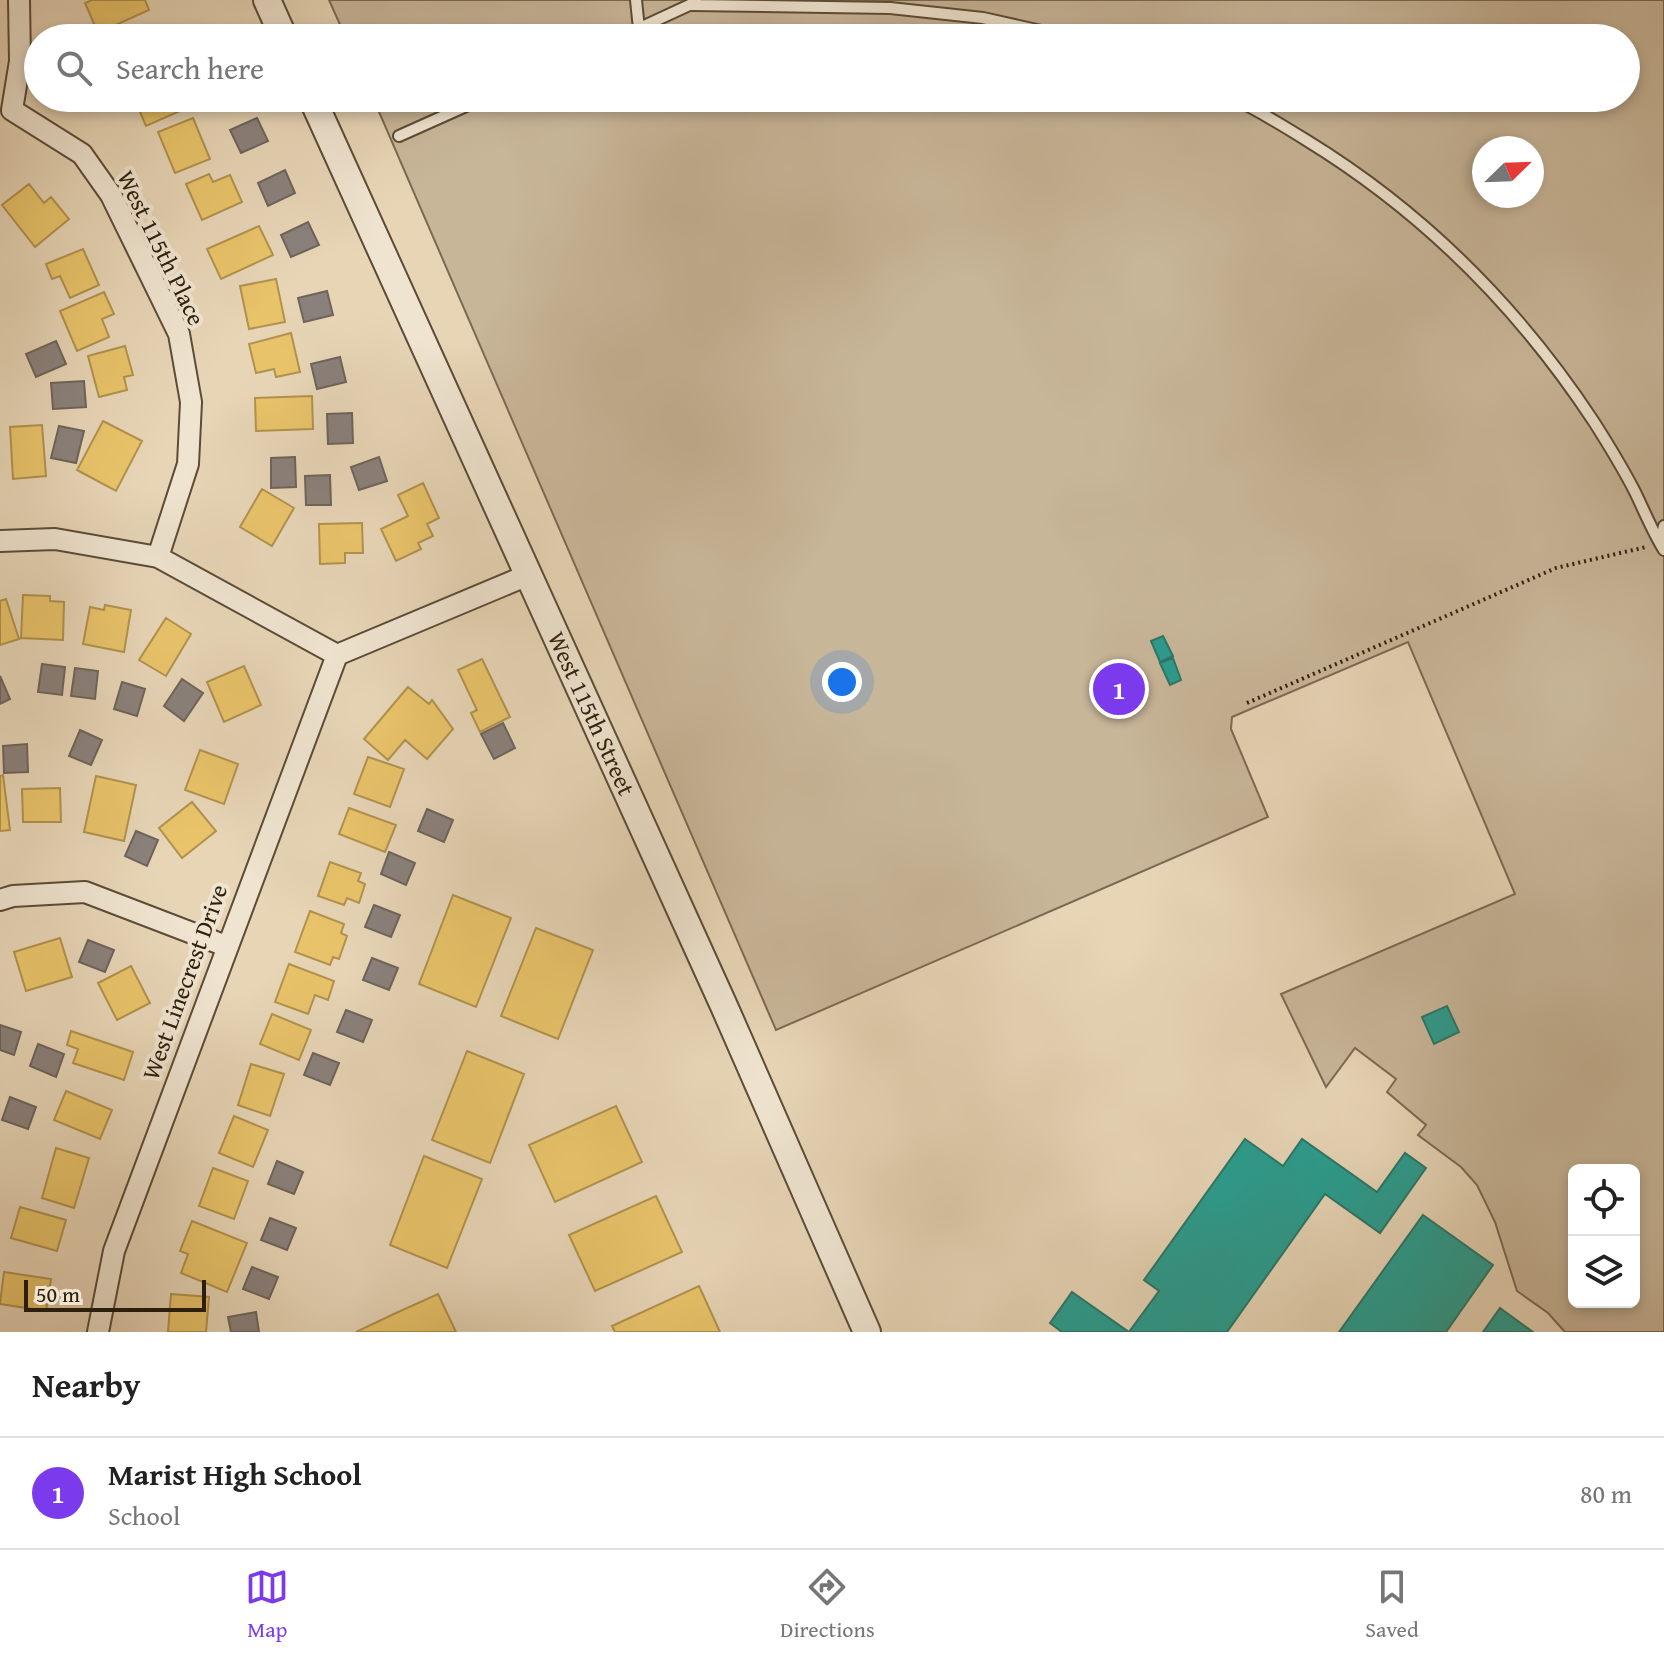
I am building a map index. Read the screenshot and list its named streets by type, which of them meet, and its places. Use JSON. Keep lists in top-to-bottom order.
{
  "streets": {
    "street": ["West 115th Place", "West 115th Street", "West Linecrest Drive"]
  },
  "scale_bar": "50 m",
  "north": "top right",
  "page": {
    "search": "Search here",
    "pins": "1",
    "scale": "50 m",
    "heading": "Nearby",
    "list": [
      {
        "mark": "1",
        "name": "Marist High School",
        "note": "School",
        "value": "80 m"
      }
    ],
    "nav": ["Map", "Directions", "Saved"]
  }
}
